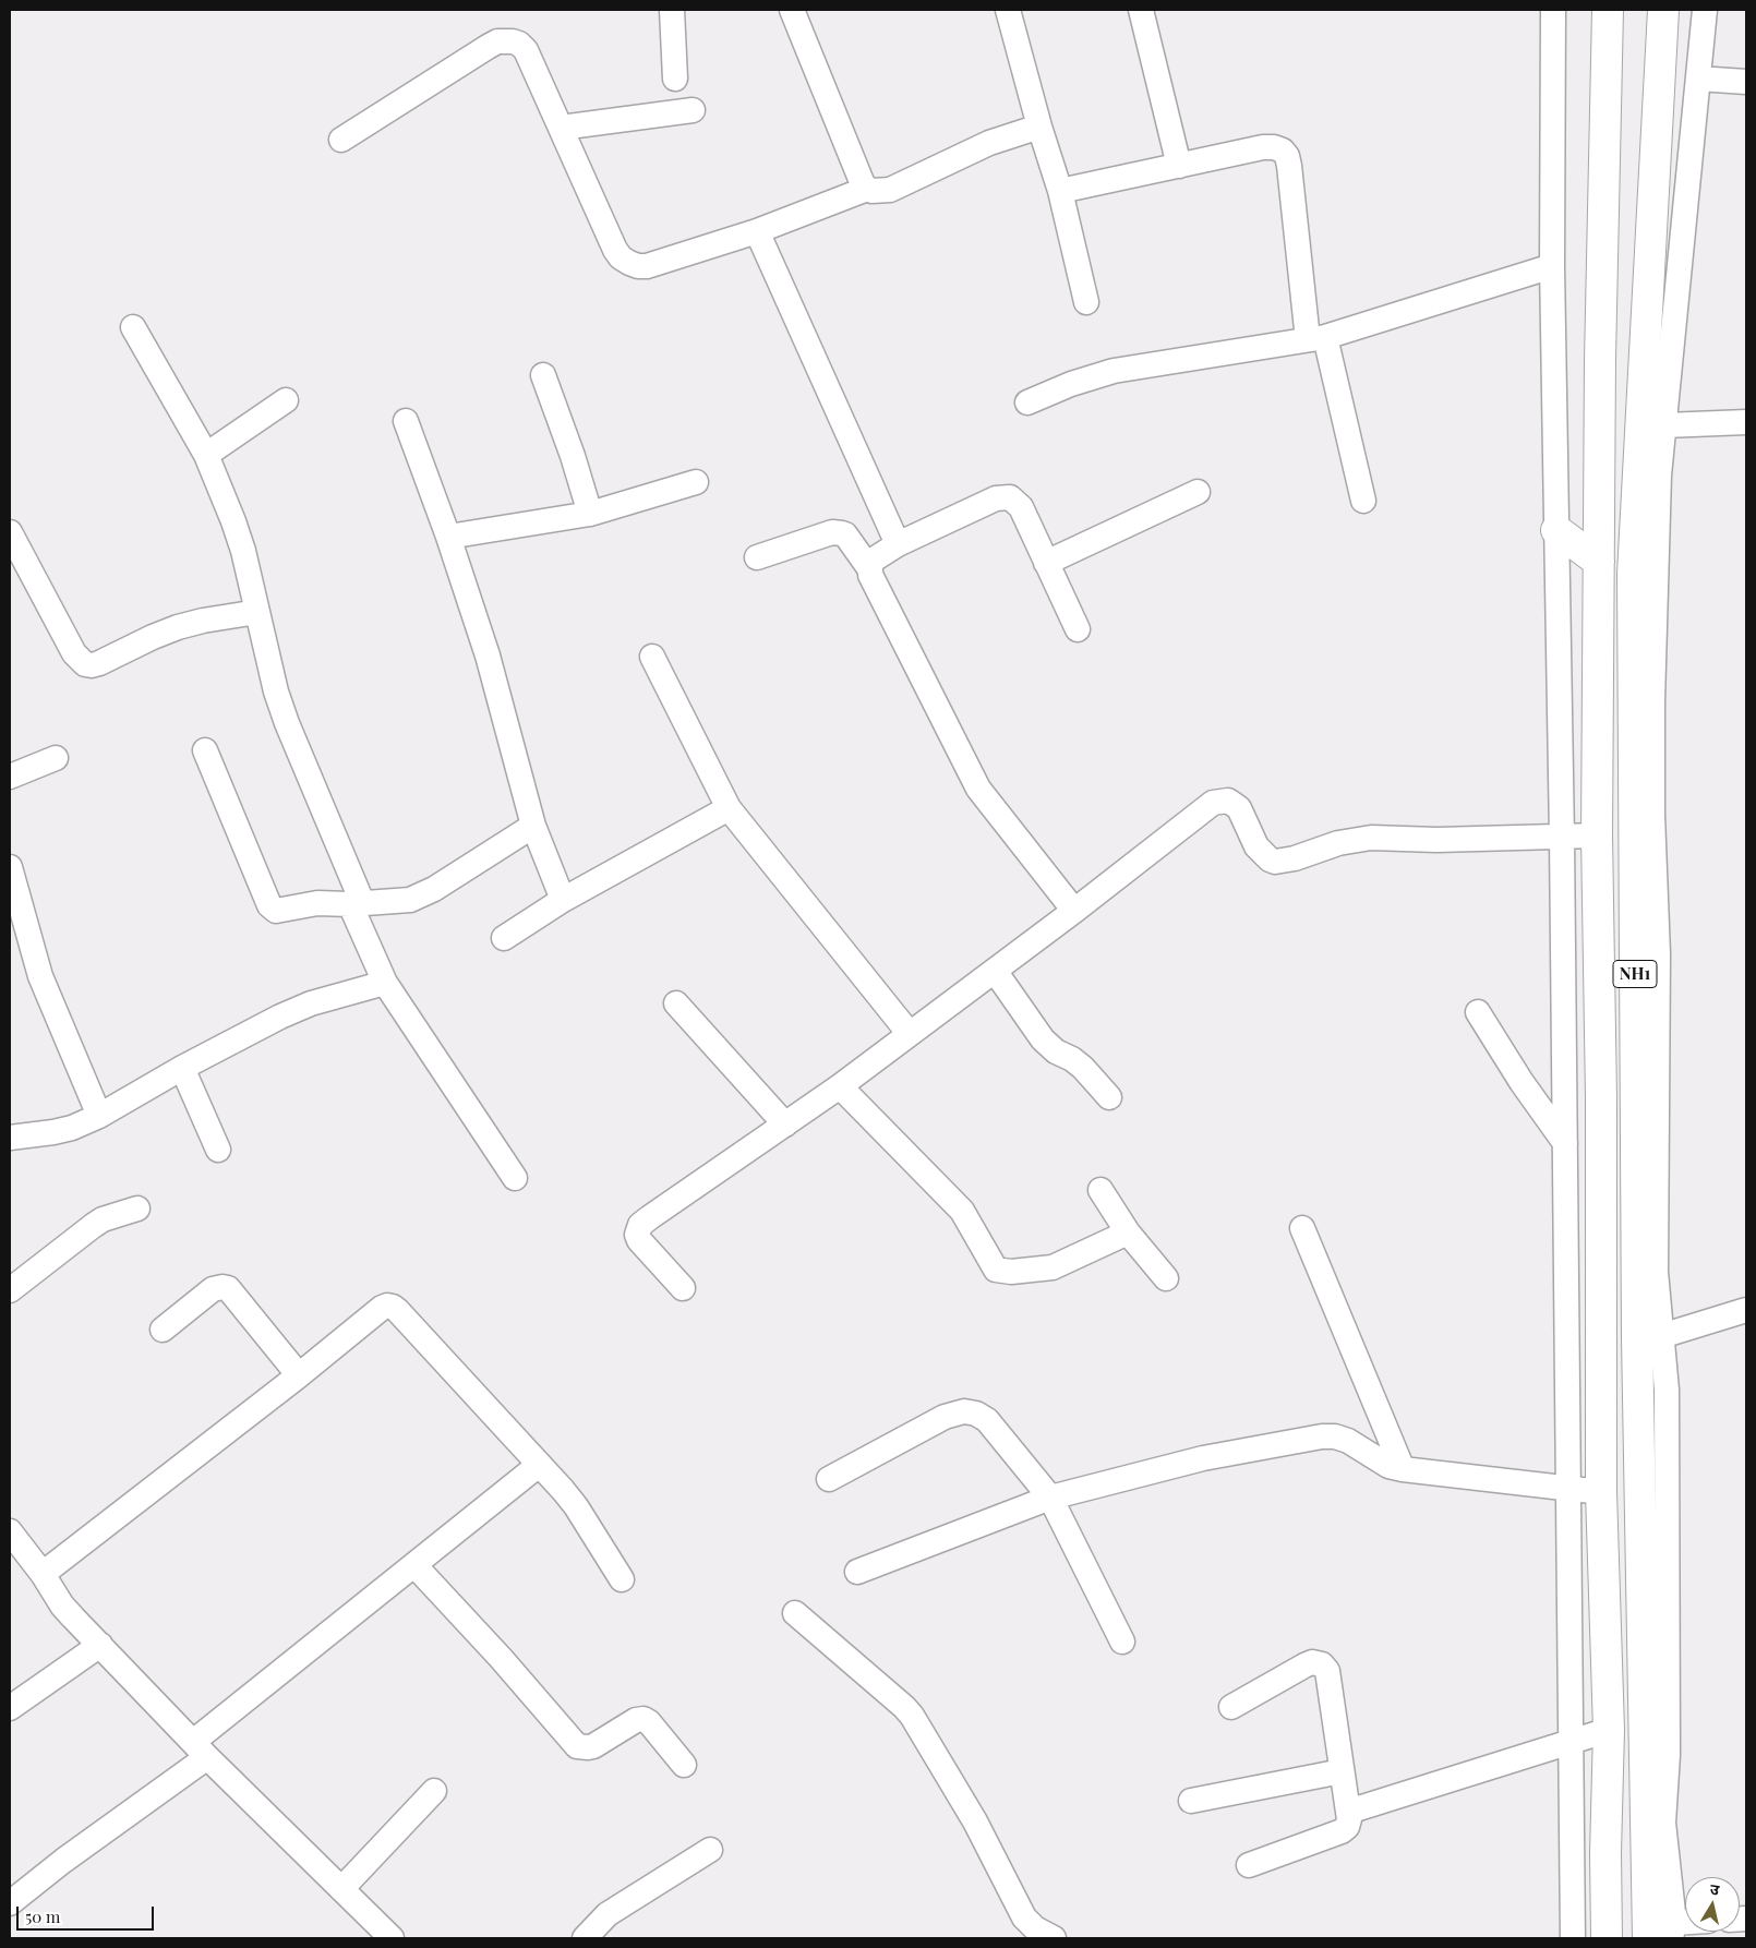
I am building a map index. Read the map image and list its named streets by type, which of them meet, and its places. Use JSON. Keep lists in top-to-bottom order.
{
  "streets": {
    "highway": ["NH1"]
  },
  "scale_bar": "50 m",
  "north": "top"
}
